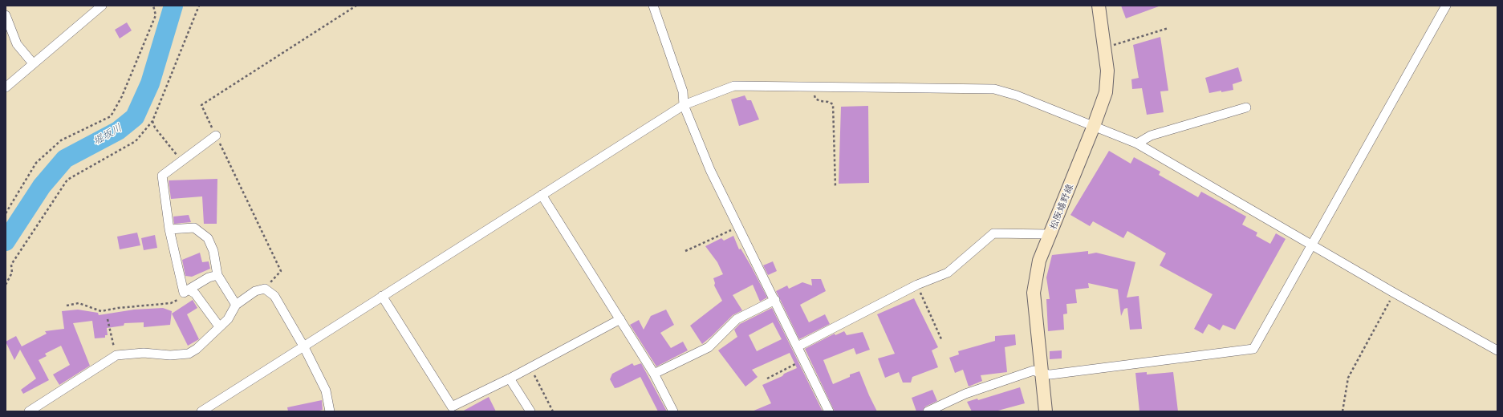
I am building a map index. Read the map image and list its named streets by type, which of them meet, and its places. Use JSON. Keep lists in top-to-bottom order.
{
  "streets": {
    "main road": ["松阪嬉野線"]
  },
  "water": ["堀坂川"]
}
